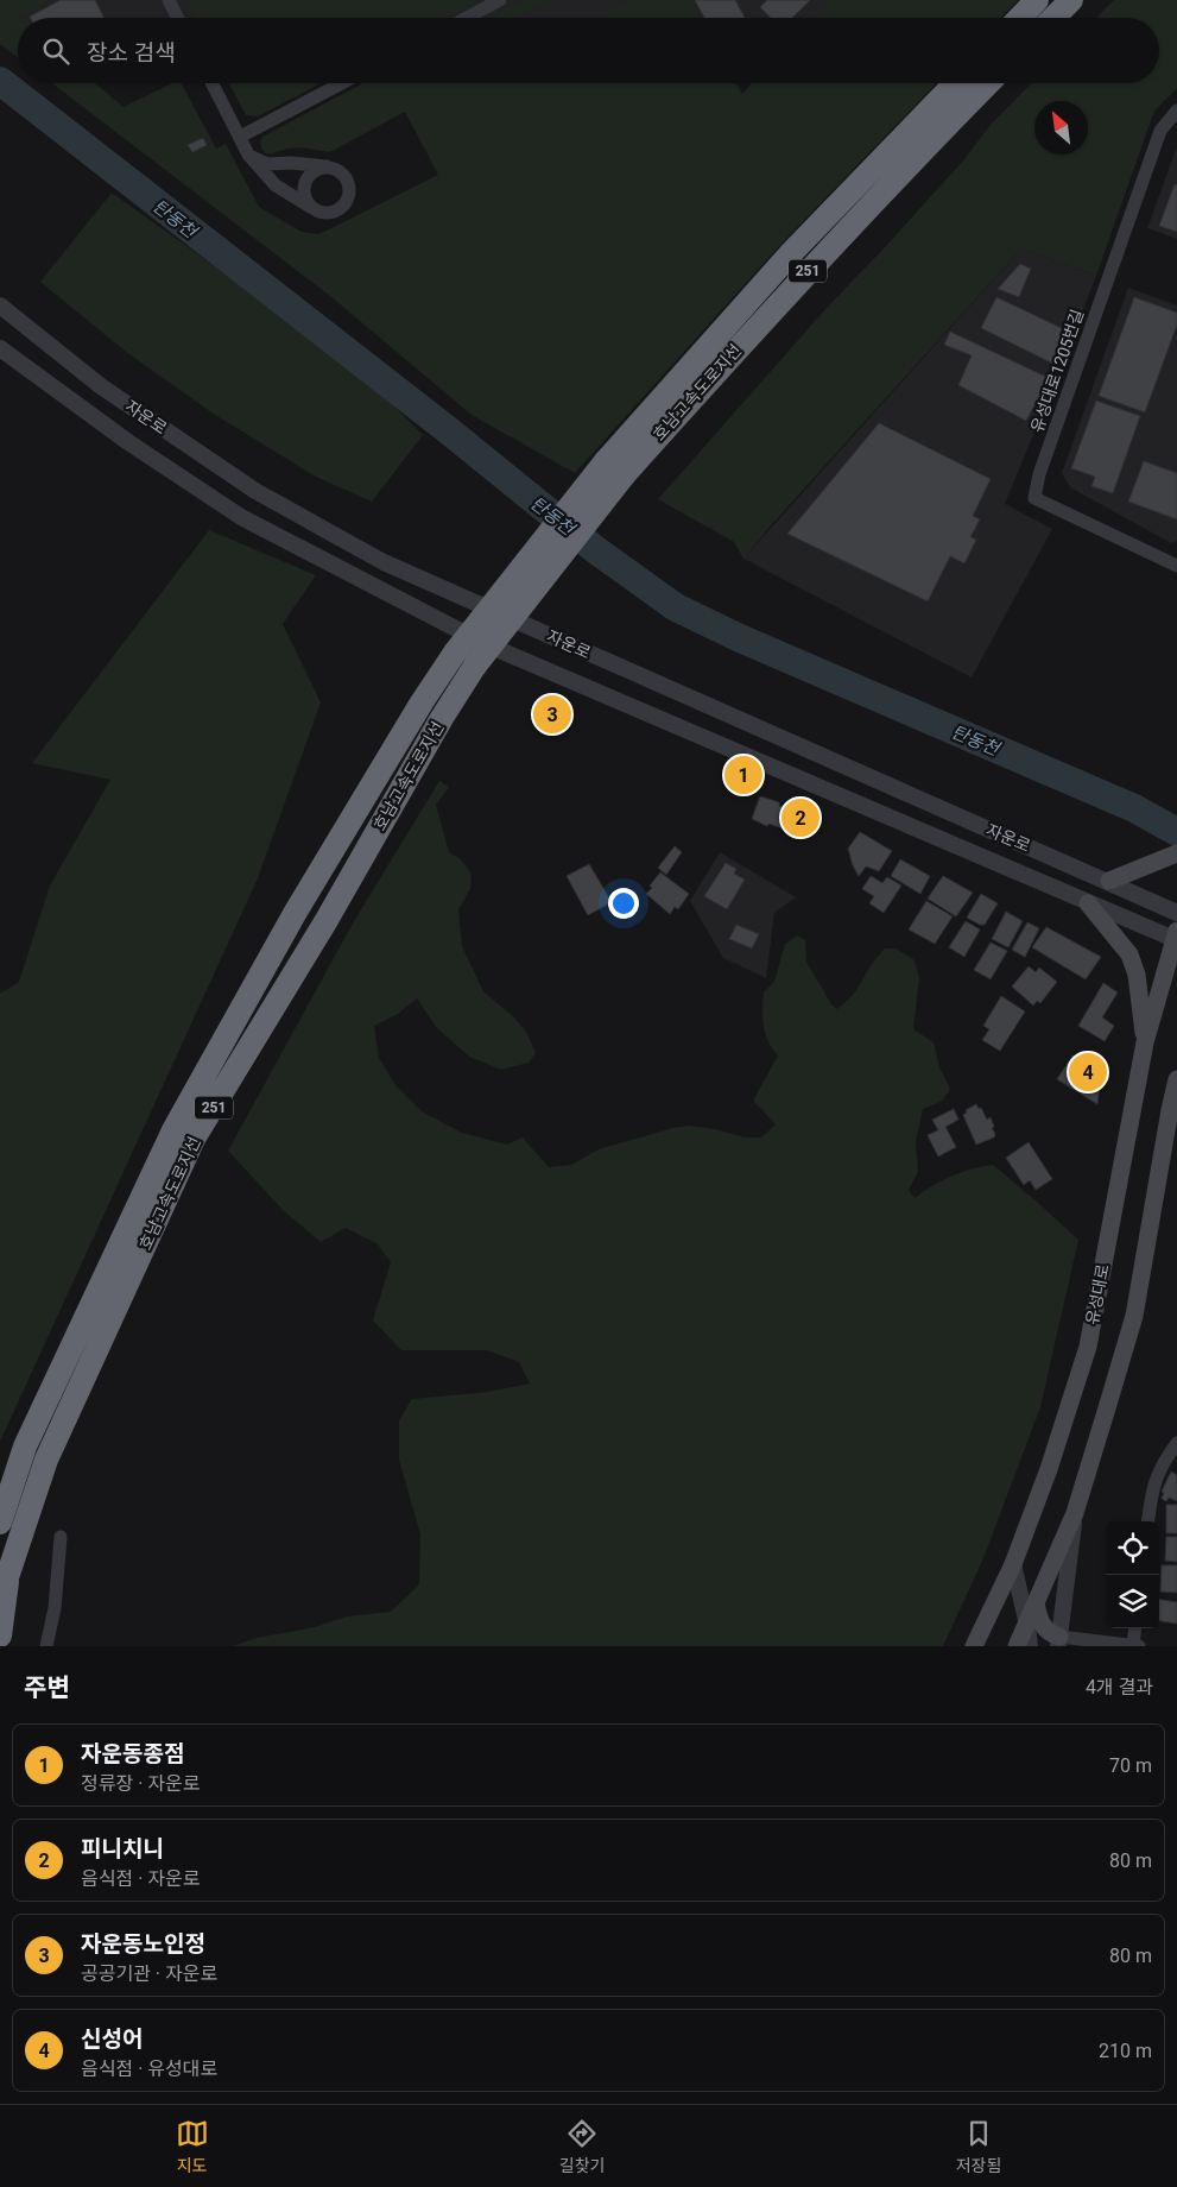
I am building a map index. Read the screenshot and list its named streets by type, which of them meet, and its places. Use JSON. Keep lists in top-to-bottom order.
{
  "streets": {
    "highway": ["251", "호남고속도로지선"],
    "main road": ["유성대로"],
    "street": ["유성대로1205번길", "자운로"]
  },
  "crossings": [
    ["자운로", "유성대로"]
  ],
  "water": ["탄동천"],
  "north": "top left",
  "page": {
    "search": "장소 검색",
    "pins": [
      "3",
      "1",
      "2",
      "4"
    ],
    "heading": ["주변", "4개 결과"],
    "list": [
      {
        "mark": "1",
        "name": "자운동종점",
        "note": "정류장 · 자운로",
        "value": "70 m"
      },
      {
        "mark": "2",
        "name": "피니치니",
        "note": "음식점 · 자운로",
        "value": "80 m"
      },
      {
        "mark": "3",
        "name": "자운동노인정",
        "note": "공공기관 · 자운로",
        "value": "80 m"
      },
      {
        "mark": "4",
        "name": "신성어",
        "note": "음식점 · 유성대로",
        "value": "210 m"
      }
    ],
    "nav": ["지도", "길찾기", "저장됨"]
  }
}
